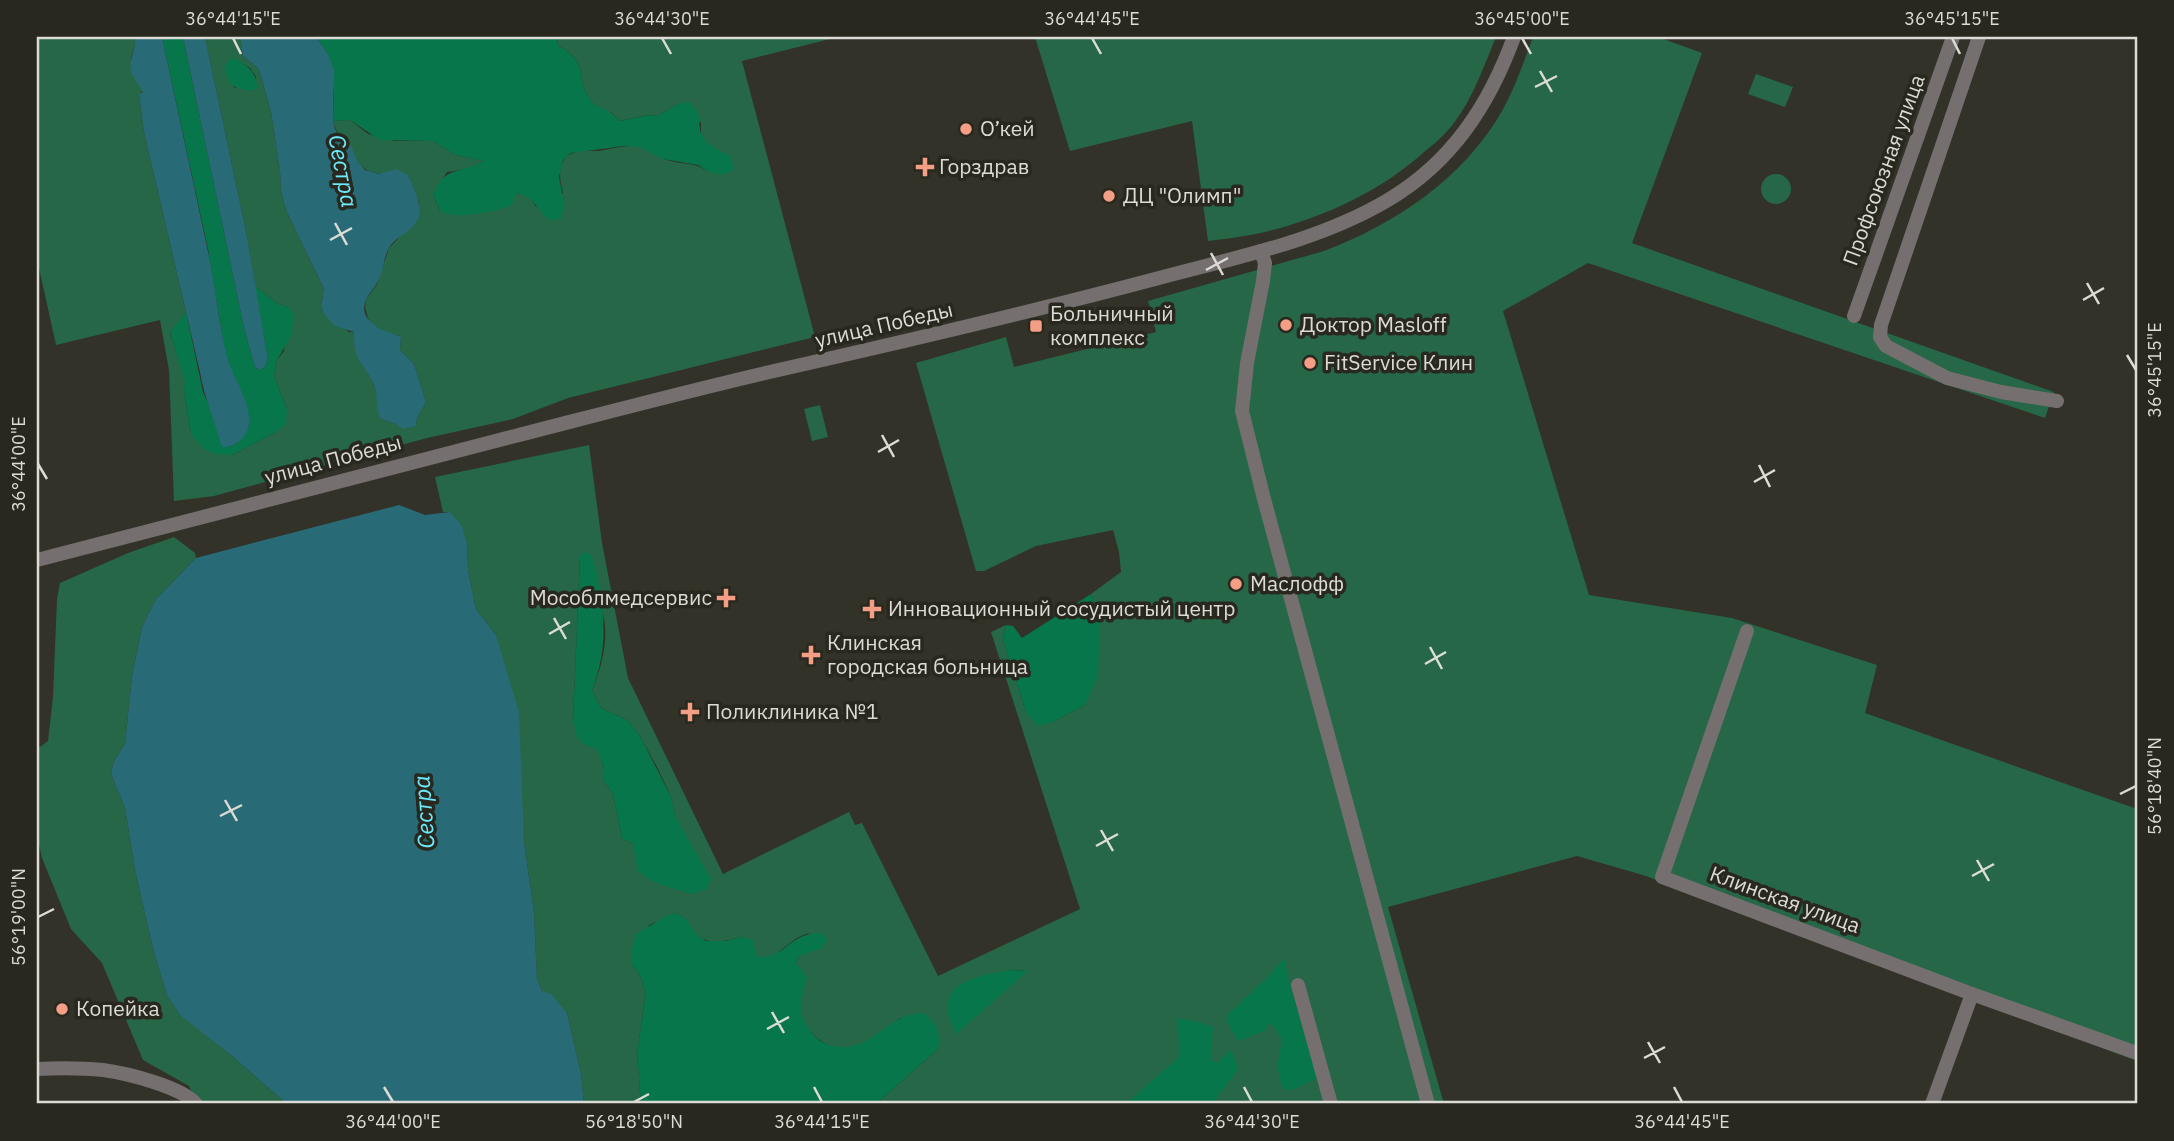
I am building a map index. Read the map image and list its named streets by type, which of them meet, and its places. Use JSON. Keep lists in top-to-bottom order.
{
  "streets": {
    "street": ["Профсоюзная улица", "улица Победы", "Клинская улица"]
  },
  "water": ["Сестра"],
  "places": {
    "other": [
      "О’кей",
      "ДЦ \"Олимп\"",
      "Доктор Masloff",
      "FitService Клин",
      "Маслофф",
      "Копейка"
    ],
    "health": [
      "Горздрав",
      "Мособлмедсервис",
      "Инновационный сосудистый центр",
      "Клинская городская больница",
      "Поликлиника №1"
    ],
    "transit": ["Больничный комплекс"]
  },
  "coordinates": [
    "36°44'15\"E",
    "36°44'30\"E",
    "36°44'45\"E",
    "36°45'00\"E",
    "36°45'15\"E",
    "36°44'00\"E",
    "56°18'40\"N",
    "56°19'00\"N",
    "56°18'50\"N"
  ]
}
